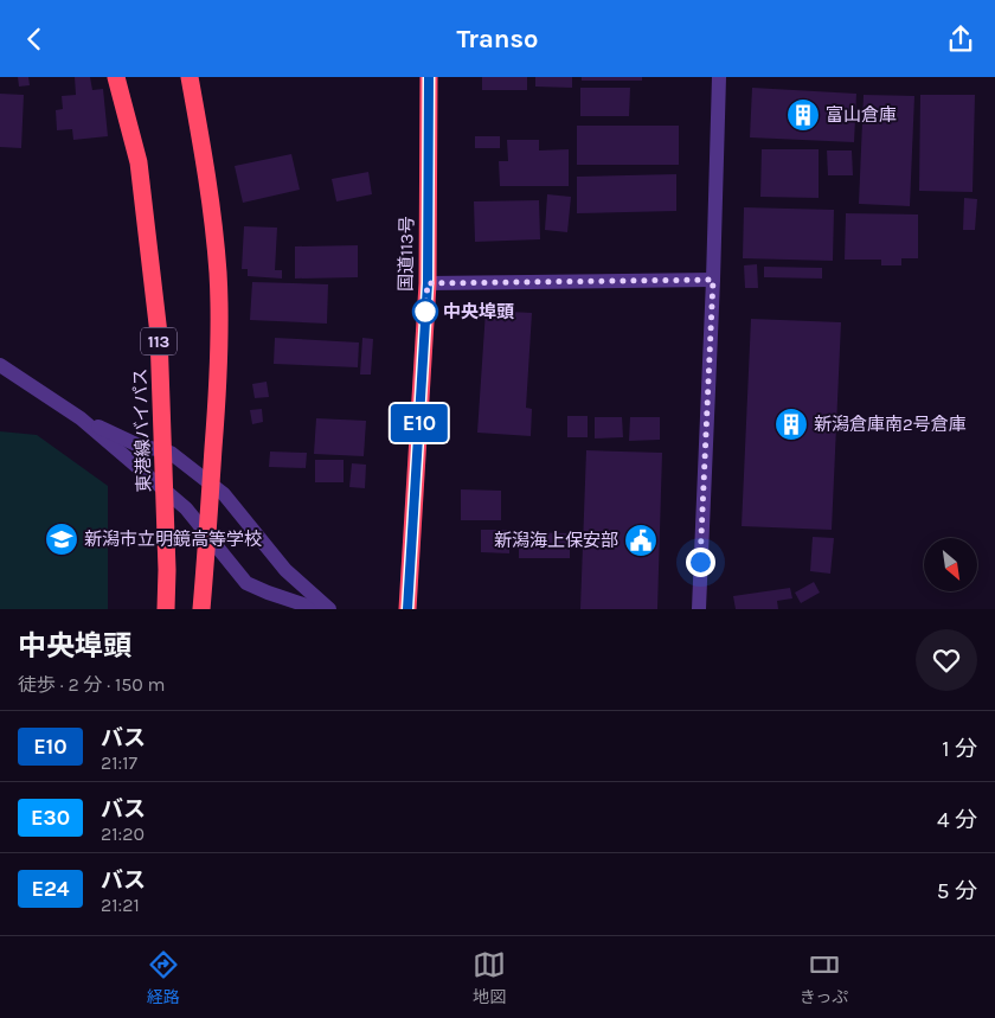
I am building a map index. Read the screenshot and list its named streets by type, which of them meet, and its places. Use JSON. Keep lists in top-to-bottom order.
{
  "streets": {
    "highway": ["国道113号", "113", "東港線バイパス"]
  },
  "places": {
    "building": ["富山倉庫", "新潟倉庫南2号倉庫"],
    "other": ["中央埠頭"],
    "school or university": ["新潟市立明鏡高等学校"],
    "public building": ["新潟海上保安部"]
  },
  "lines": ["bus line E10"],
  "north": "bottom right",
  "page": {
    "header": "Transo",
    "on_map": "E10",
    "heading": ["中央埠頭", "徒歩 · 2 分 · 150 m"],
    "list": [
      {
        "mark": "E10",
        "name": "バス",
        "note": "21:17",
        "value": "1 分"
      },
      {
        "mark": "E30",
        "name": "バス",
        "note": "21:20",
        "value": "4 分"
      },
      {
        "mark": "E24",
        "name": "バス",
        "note": "21:21",
        "value": "5 分"
      }
    ],
    "tabs": ["経路", "地図", "きっぷ"]
  }
}
